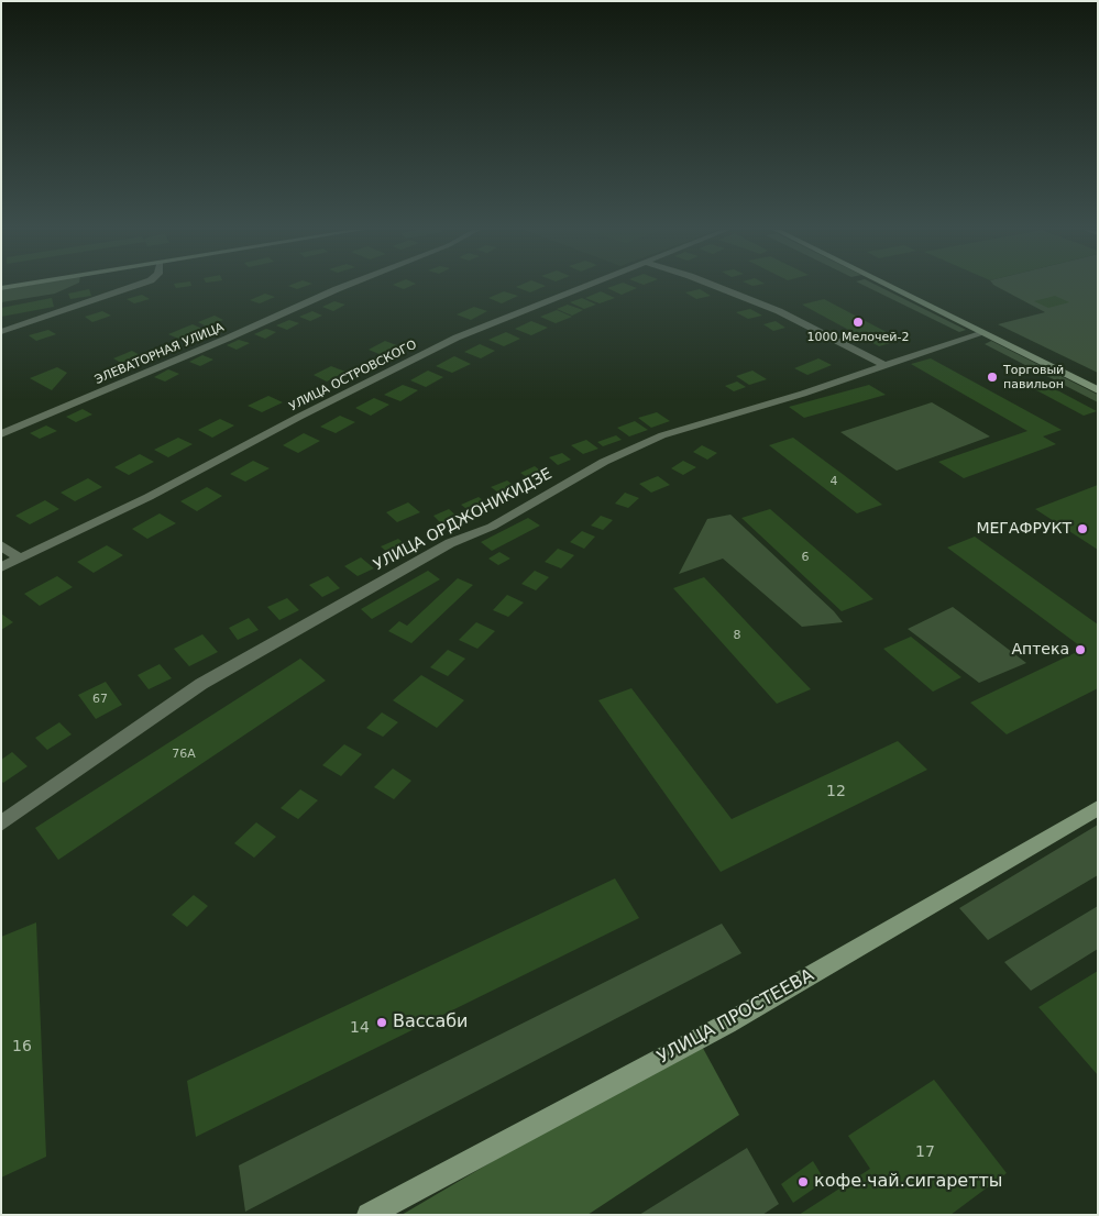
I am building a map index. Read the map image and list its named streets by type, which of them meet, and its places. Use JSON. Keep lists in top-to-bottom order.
{
  "streets": {
    "street": [
      "ЭЛЕВАТОРНАЯ УЛИЦА",
      "УЛИЦА ОСТРОВСКОГО",
      "УЛИЦА ОРДЖОНИКИДЗЕ",
      "УЛИЦА ПРОСТЕЕВА"
    ]
  },
  "places": [
    "1000 Мелочей-2",
    "Торговый павильон",
    "МЕГАФРУКТ",
    "Аптека",
    "Вассаби",
    "кофе.чай.сигаретты"
  ],
  "house_numbers": [
    "4",
    "6",
    "8",
    "67",
    "76А",
    "12",
    "14",
    "16",
    "17"
  ]
}
